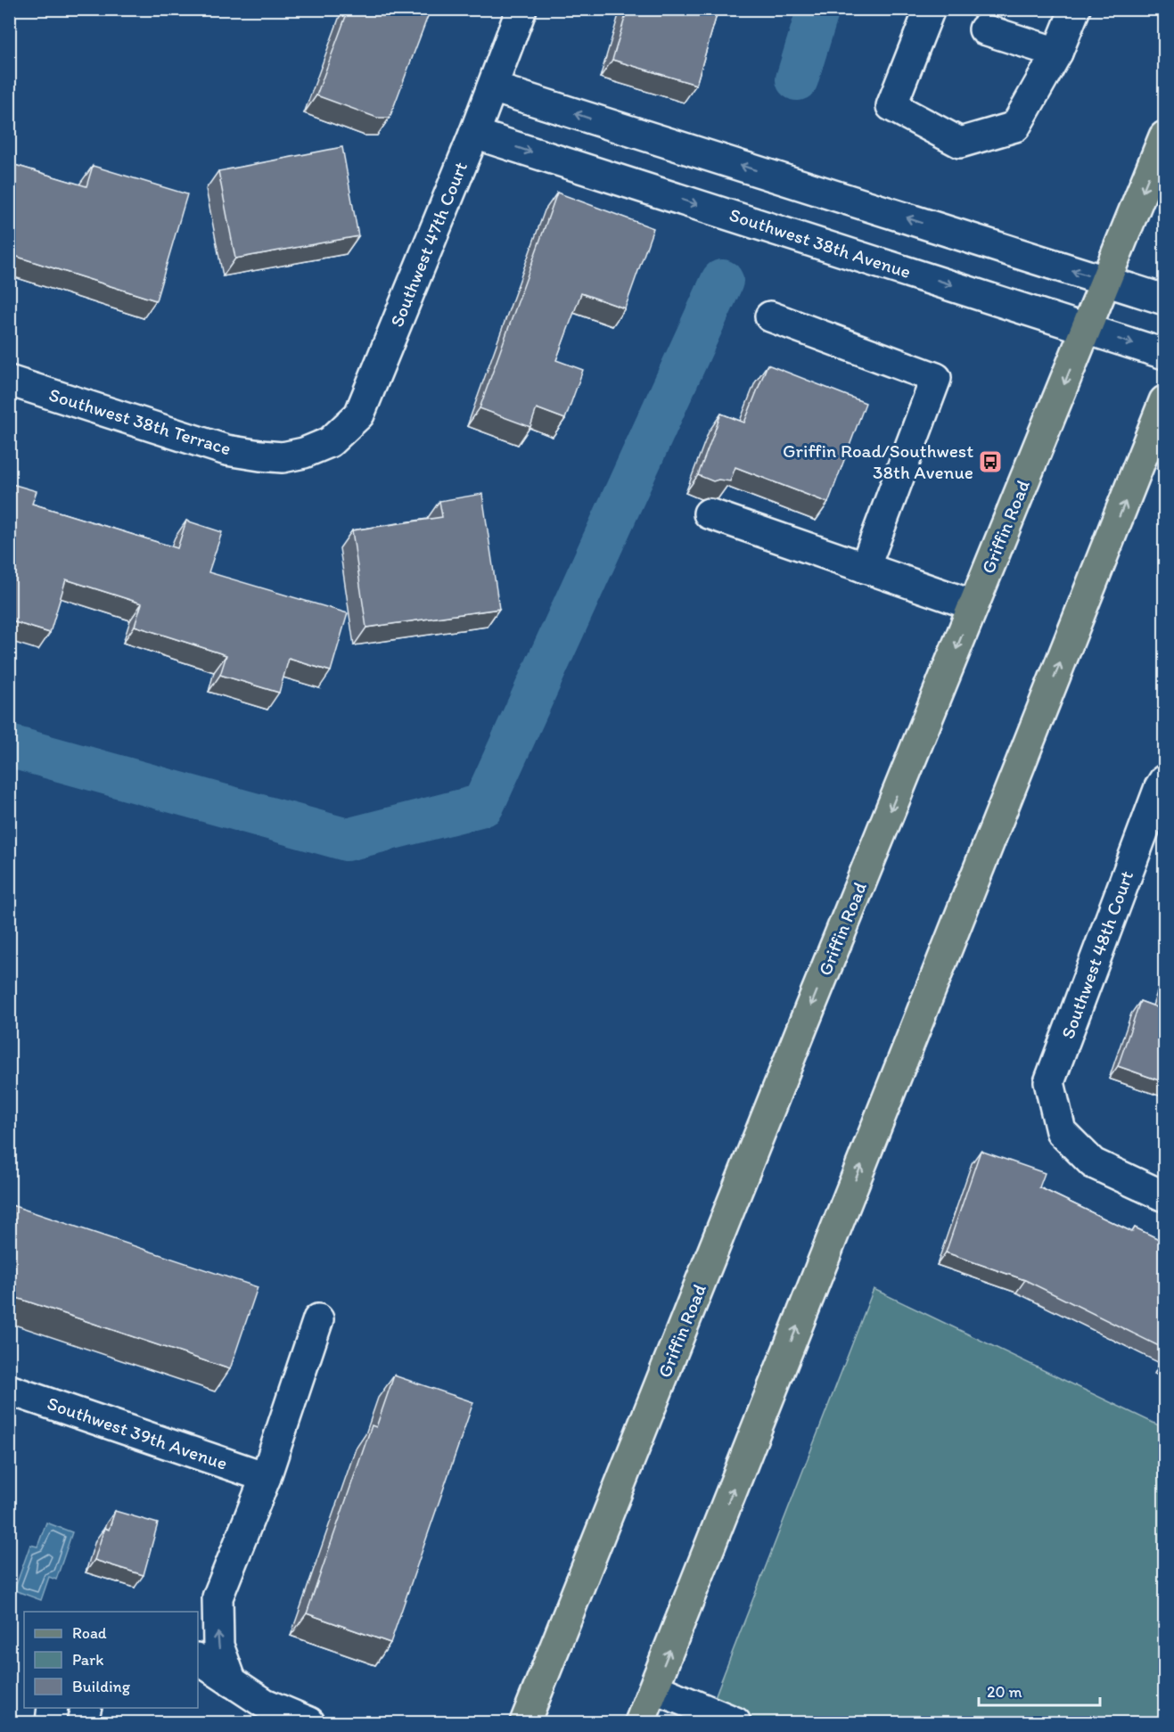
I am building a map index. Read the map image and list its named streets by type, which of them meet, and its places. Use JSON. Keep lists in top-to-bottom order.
{
  "streets": {
    "main road": ["Griffin Road"],
    "street": [
      "Southwest 38th Avenue",
      "Southwest 47th Court",
      "Southwest 38th Terrace",
      "Southwest 48th Court",
      "Southwest 39th Avenue"
    ]
  },
  "crossings": [
    ["Southwest 38th Avenue", "Southwest 47th Court"],
    ["Southwest 38th Avenue", "Griffin Road"],
    ["Southwest 47th Court", "Southwest 38th Terrace"]
  ],
  "places": {
    "bus stop": ["Griffin Road/Southwest 38th Avenue"]
  },
  "legend": ["Road", "Park", "Building"],
  "scale_bar": "20 m"
}
